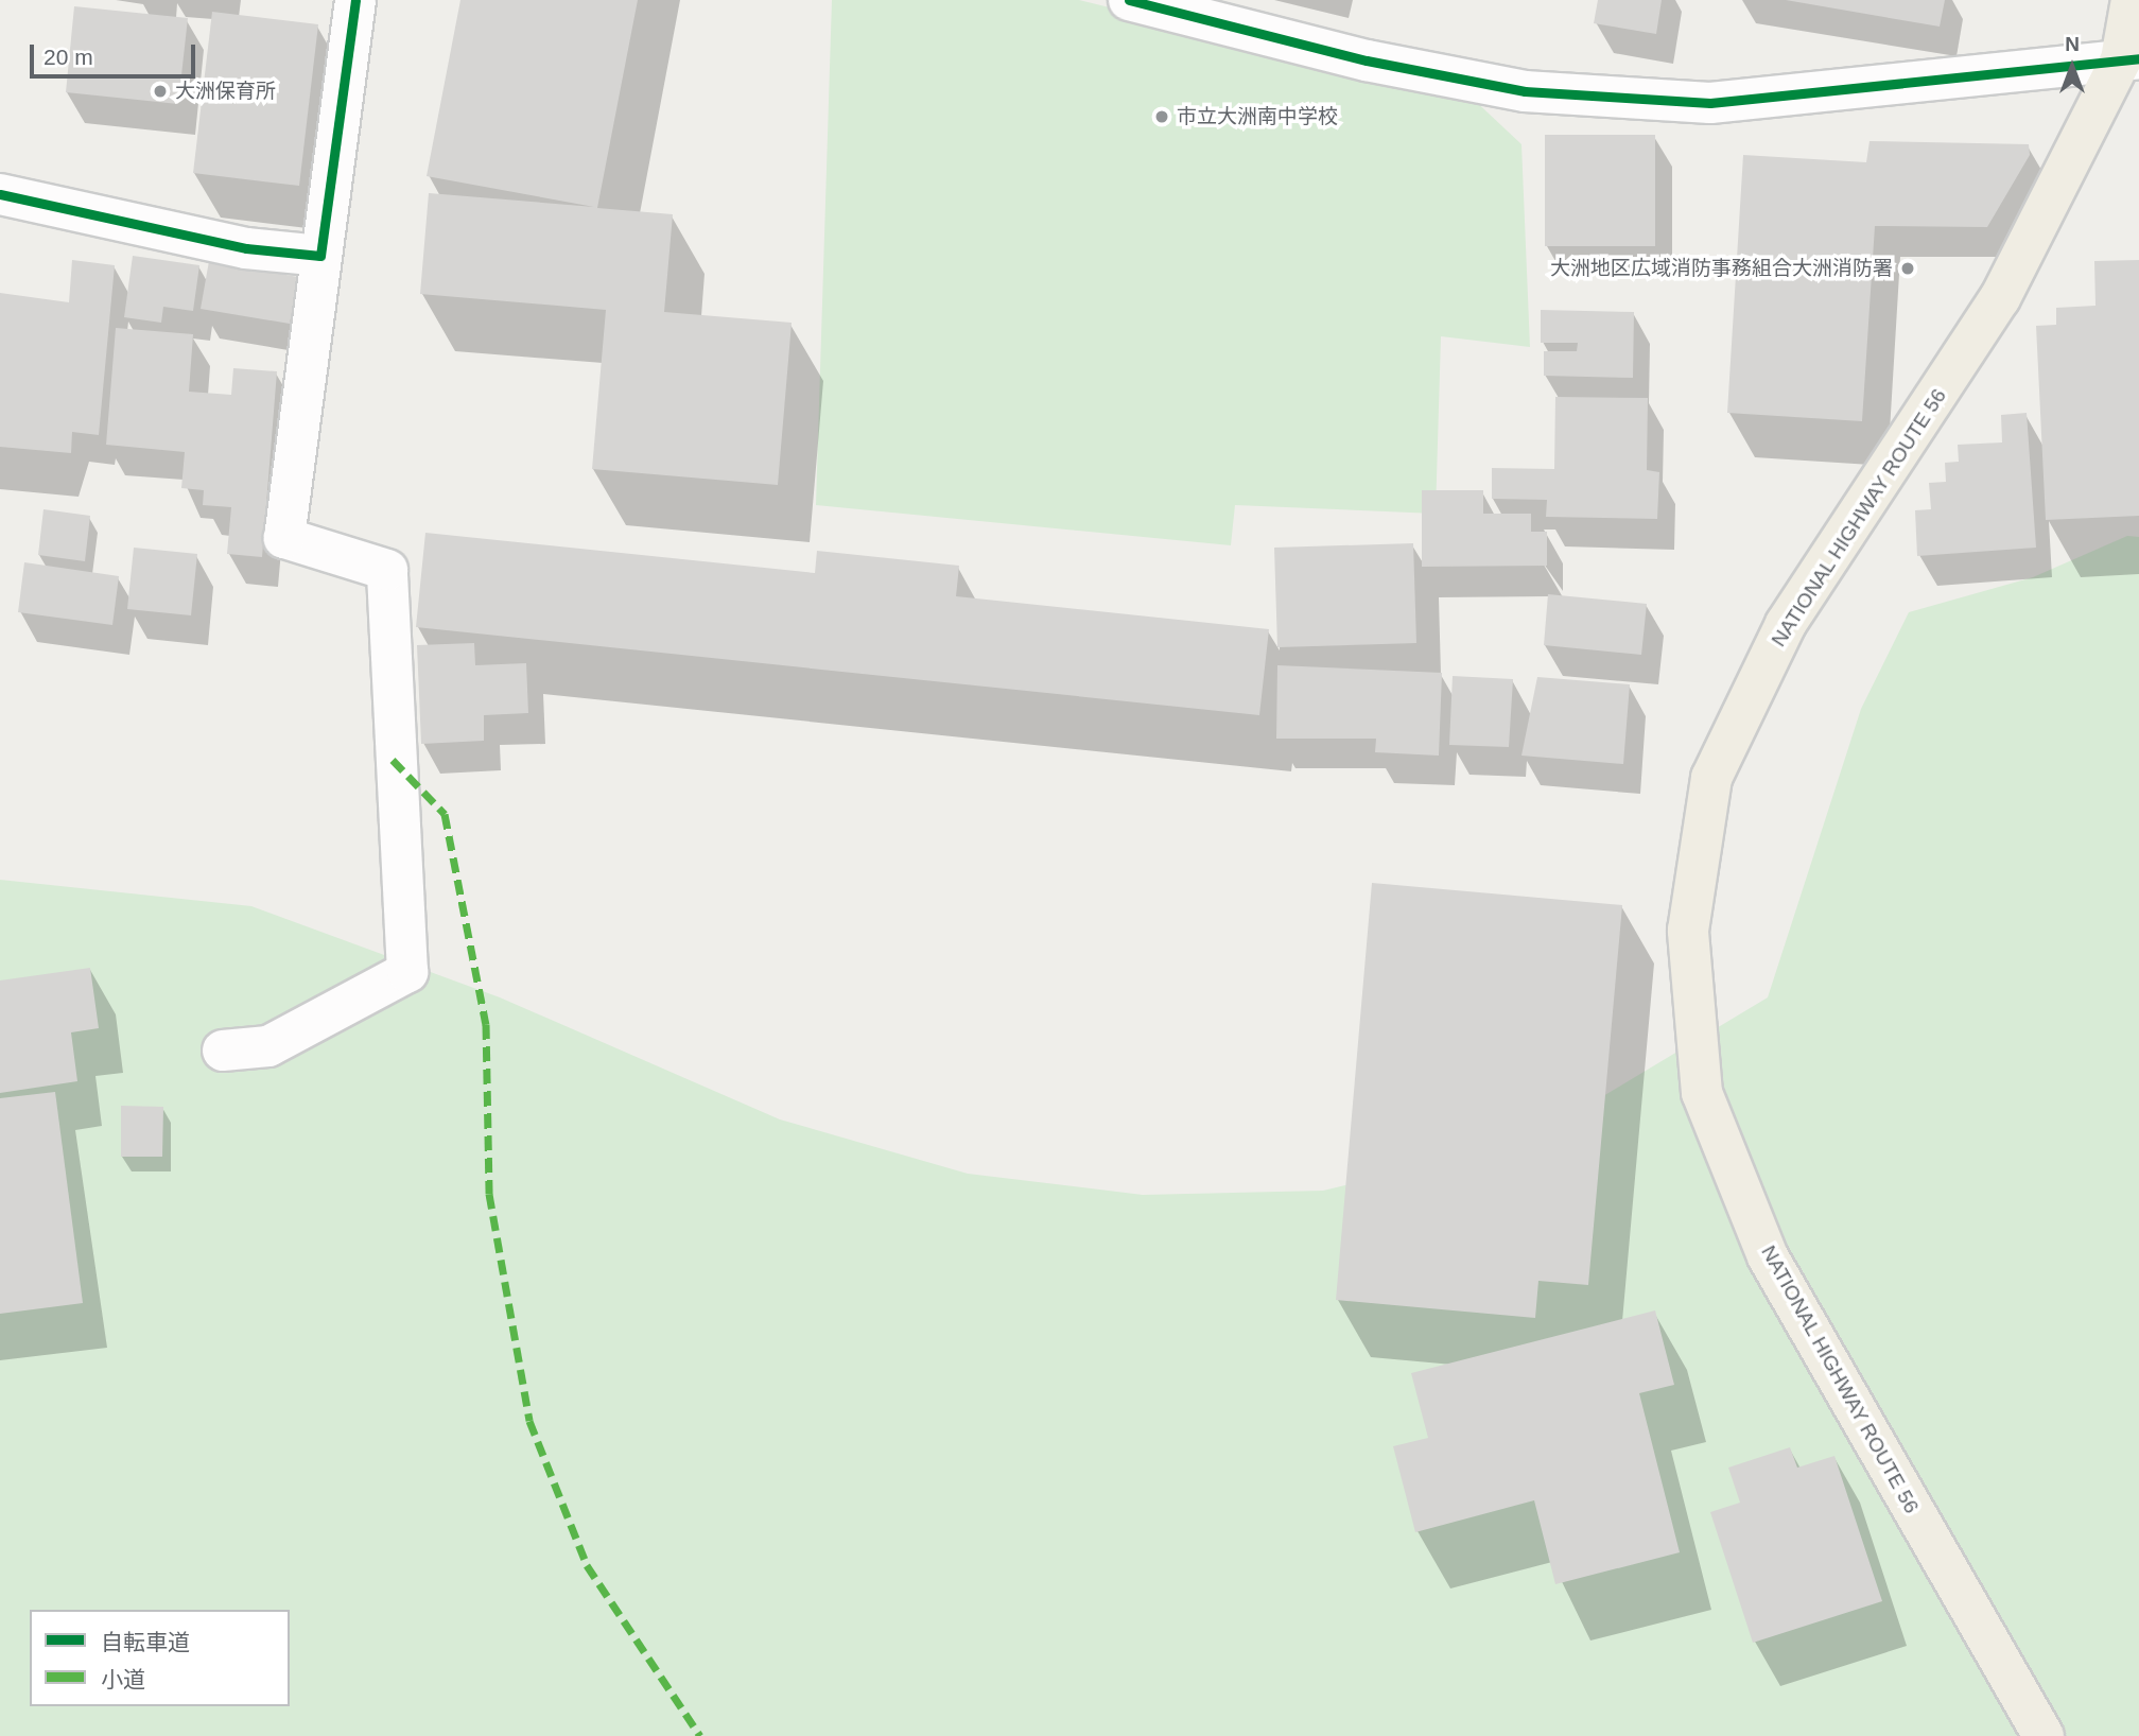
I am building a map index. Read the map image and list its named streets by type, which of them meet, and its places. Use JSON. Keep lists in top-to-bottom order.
{
  "streets": {
    "highway": ["NATIONAL HIGHWAY ROUTE 56"]
  },
  "places": ["大洲保育所", "市立大洲南中学校", "大洲地区広域消防事務組合大洲消防署"],
  "legend": ["自転車道", "小道"],
  "scale_bar": "20 m",
  "north": "top"
}
